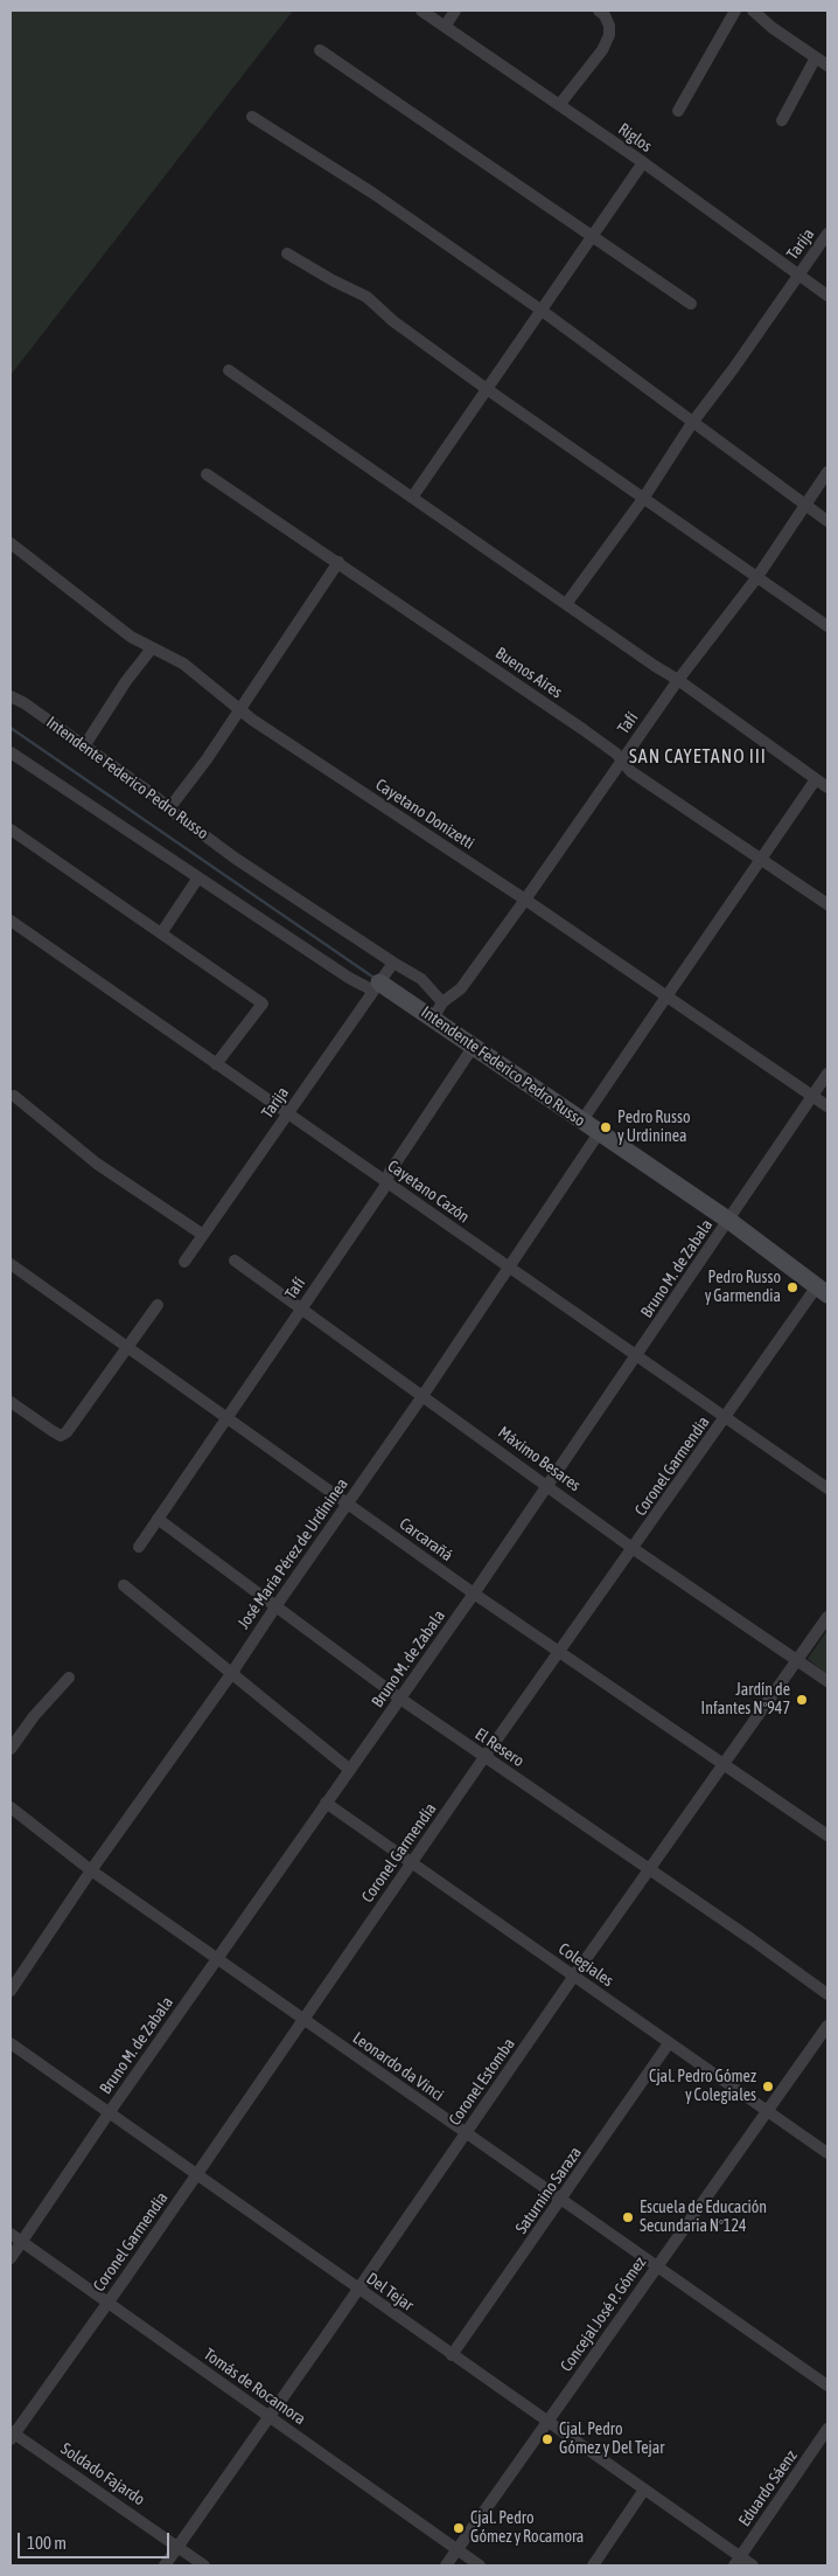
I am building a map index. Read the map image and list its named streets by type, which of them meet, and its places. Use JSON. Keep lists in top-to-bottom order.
{
  "streets": {
    "street": [
      "Riglos",
      "Tarija",
      "Buenos Aires",
      "Tafí",
      "Intendente Federico Pedro Russo",
      "Cayetano Donizetti",
      "Cayetano Cazón",
      "Bruno M. de Zabala",
      "Máximo Besares",
      "Coronel Garmendia",
      "Carcarañá",
      "José María Pérez de Urdininea",
      "El Resero",
      "Colegiales",
      "Leonardo da Vinci",
      "Coronel Estomba",
      "Saturnino Saraza",
      "Del Tejar",
      "Concejal José P. Gómez",
      "Tomás de Rocamora",
      "Soldado Fajardo",
      "Eduardo Sáenz"
    ]
  },
  "crossings": [
    ["Riglos", "Tarija"],
    ["Tarija", "Intendente Federico Pedro Russo"],
    ["Tarija", "Cayetano Cazón"],
    ["Buenos Aires", "Tafí"],
    ["Tafí", "Intendente Federico Pedro Russo"],
    ["Tafí", "Cayetano Donizetti"],
    ["Tafí", "Cayetano Cazón"],
    ["Tafí", "Máximo Besares"],
    ["Tafí", "Carcarañá"],
    ["Tafí", "El Resero"],
    ["Intendente Federico Pedro Russo", "Bruno M. de Zabala"],
    ["Intendente Federico Pedro Russo", "Coronel Garmendia"],
    ["Intendente Federico Pedro Russo", "José María Pérez de Urdininea"],
    ["Cayetano Donizetti", "Bruno M. de Zabala"],
    ["Cayetano Cazón", "Bruno M. de Zabala"],
    ["Cayetano Cazón", "Coronel Garmendia"],
    ["Cayetano Cazón", "José María Pérez de Urdininea"],
    ["Bruno M. de Zabala", "Máximo Besares"],
    ["Bruno M. de Zabala", "Carcarañá"],
    ["Bruno M. de Zabala", "El Resero"],
    ["Bruno M. de Zabala", "Colegiales"],
    ["Bruno M. de Zabala", "Leonardo da Vinci"],
    ["Bruno M. de Zabala", "Del Tejar"],
    ["Bruno M. de Zabala", "Tomás de Rocamora"],
    ["Máximo Besares", "Coronel Garmendia"],
    ["Máximo Besares", "José María Pérez de Urdininea"],
    ["Máximo Besares", "Coronel Estomba"],
    ["Coronel Garmendia", "Carcarañá"],
    ["Coronel Garmendia", "El Resero"],
    ["Coronel Garmendia", "Colegiales"],
    ["Coronel Garmendia", "Leonardo da Vinci"],
    ["Coronel Garmendia", "Del Tejar"],
    ["Coronel Garmendia", "Tomás de Rocamora"],
    ["Coronel Garmendia", "Soldado Fajardo"],
    ["Carcarañá", "José María Pérez de Urdininea"],
    ["Carcarañá", "Coronel Estomba"],
    ["José María Pérez de Urdininea", "El Resero"],
    ["José María Pérez de Urdininea", "Leonardo da Vinci"],
    ["El Resero", "Coronel Estomba"],
    ["Colegiales", "Coronel Estomba"],
    ["Colegiales", "Saturnino Saraza"],
    ["Colegiales", "Concejal José P. Gómez"],
    ["Leonardo da Vinci", "Coronel Estomba"],
    ["Leonardo da Vinci", "Saturnino Saraza"],
    ["Leonardo da Vinci", "Concejal José P. Gómez"],
    ["Coronel Estomba", "Del Tejar"],
    ["Coronel Estomba", "Tomás de Rocamora"],
    ["Coronel Estomba", "Soldado Fajardo"],
    ["Saturnino Saraza", "Del Tejar"],
    ["Del Tejar", "Concejal José P. Gómez"],
    ["Del Tejar", "Eduardo Sáenz"],
    ["Concejal José P. Gómez", "Tomás de Rocamora"]
  ],
  "districts": ["SAN CAYETANO III"],
  "places": [
    "Pedro Russo y Urdininea",
    "Pedro Russo y Garmendia",
    "Jardín de Infantes Nº947",
    "Cjal. Pedro Gómez y Colegiales",
    "Escuela de Educación Secundaria Nº124",
    "Cjal. Pedro Gómez y Del Tejar",
    "Cjal. Pedro Gómez y Rocamora"
  ],
  "scale_bar": "100 m"
}
